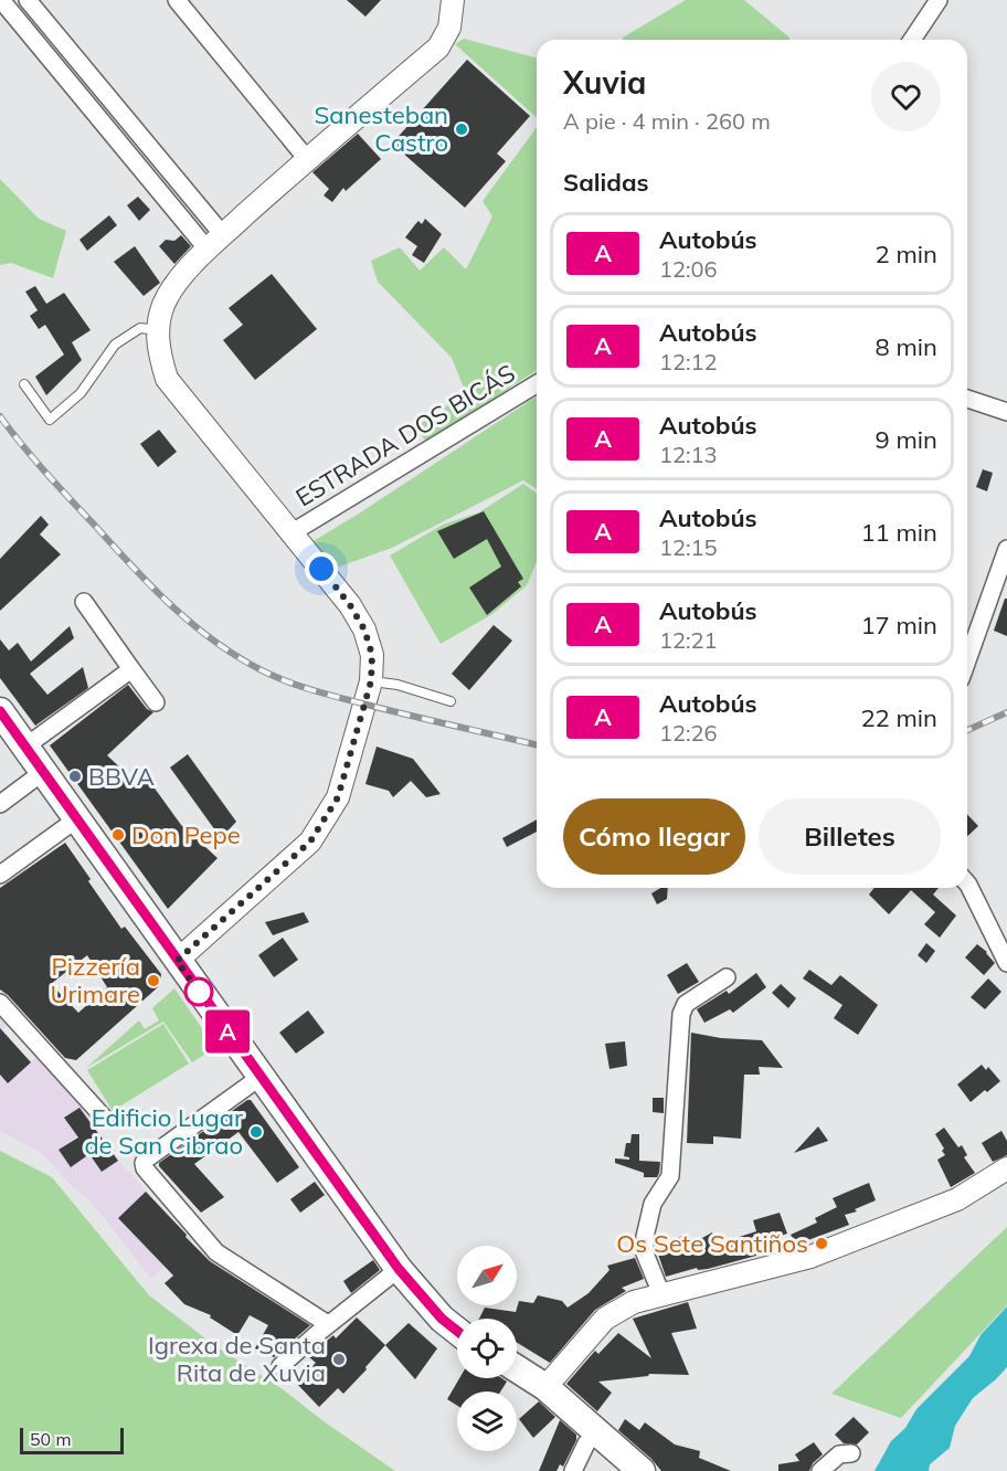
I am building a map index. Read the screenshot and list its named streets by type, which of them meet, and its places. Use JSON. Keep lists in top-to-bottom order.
{
  "streets": {
    "street": ["ESTRADA DOS BICÁS"]
  },
  "places": [
    "Sanesteban Castro",
    "BBVA",
    "Don Pepe",
    "Pizzería Urimare",
    "Edificio Lugar de San Cibrao",
    "Os Sete Santiños",
    "Igrexa de Santa Rita de Xuvia"
  ],
  "lines": ["bus line A"],
  "scale_bar": "50 m",
  "north": "top right",
  "page": {
    "on_map": "A",
    "heading": [
      ["Xuvia", "A pie · 4 min · 260 m"],
      "Salidas"
    ],
    "list": [
      {
        "mark": "A",
        "name": "Autobús",
        "note": "12:06",
        "value": "2 min"
      },
      {
        "mark": "A",
        "name": "Autobús",
        "note": "12:12",
        "value": "8 min"
      },
      {
        "mark": "A",
        "name": "Autobús",
        "note": "12:13",
        "value": "9 min"
      },
      {
        "mark": "A",
        "name": "Autobús",
        "note": "12:15",
        "value": "11 min"
      },
      {
        "mark": "A",
        "name": "Autobús",
        "note": "12:21",
        "value": "17 min"
      },
      {
        "mark": "A",
        "name": "Autobús",
        "note": "12:26",
        "value": "22 min"
      }
    ],
    "buttons": ["Cómo llegar", "Billetes"],
    "scale": "50 m"
  }
}
